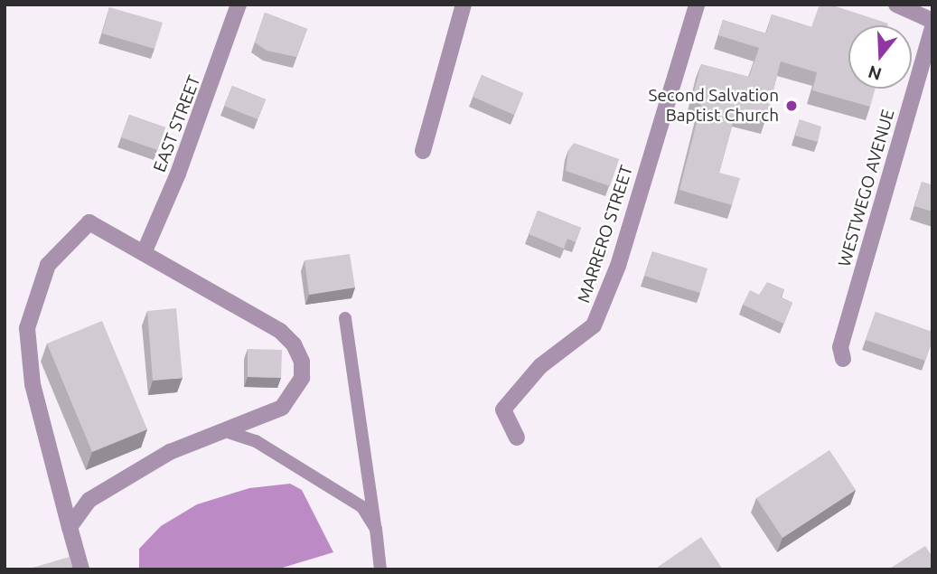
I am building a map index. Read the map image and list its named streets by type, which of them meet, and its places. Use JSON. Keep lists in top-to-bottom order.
{
  "streets": {
    "street": ["EAST STREET", "WESTWEGO AVENUE", "MARRERO STREET"]
  },
  "places": ["Second Salvation Baptist Church"],
  "north": "bottom"
}
